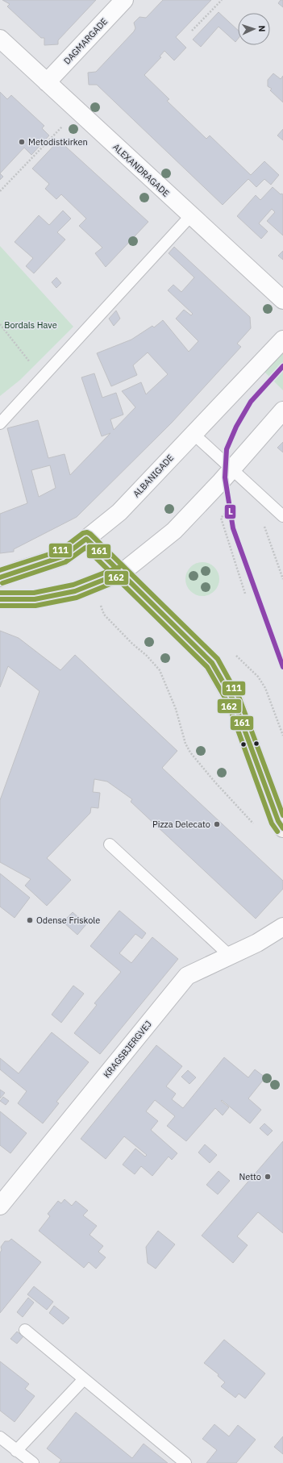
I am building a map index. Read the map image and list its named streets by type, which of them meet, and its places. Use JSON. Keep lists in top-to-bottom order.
{
  "streets": {
    "main road": ["ALBANIGADE"],
    "street": ["DAGMARGADE", "ALEXANDRAGADE", "KRAGSBJERGVEJ"]
  },
  "crossings": [
    ["DAGMARGADE", "ALEXANDRAGADE"]
  ],
  "parks": ["Bordals Have"],
  "places": [
    "Metodistkirken",
    "Pizza Delecato",
    "Odense Friskole",
    "Netto"
  ],
  "lines": [
    "transit line L",
    "transit line 111",
    "transit line 161",
    "transit line 162"
  ],
  "north": "right"
}
